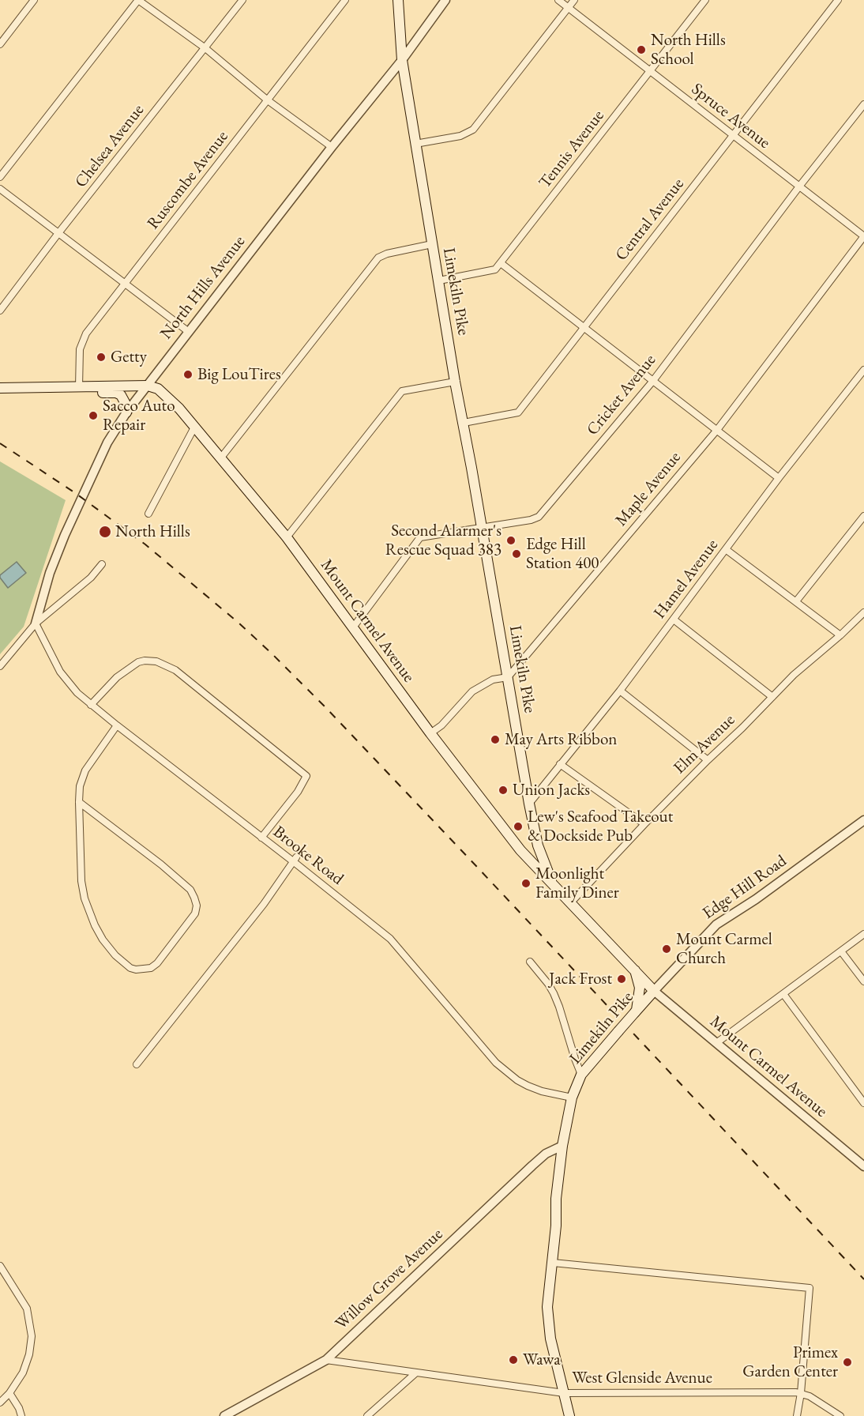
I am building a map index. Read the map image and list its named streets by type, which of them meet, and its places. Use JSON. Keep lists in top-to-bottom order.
{
  "streets": {
    "main road": ["Limekiln Pike", "Mount Carmel Avenue"],
    "street": [
      "Spruce Avenue",
      "Chelsea Avenue",
      "Tennis Avenue",
      "Ruscombe Avenue",
      "Central Avenue",
      "North Hills Avenue",
      "Cricket Avenue",
      "Maple Avenue",
      "Hamel Avenue",
      "Elm Avenue",
      "Brooke Road",
      "Edge Hill Road",
      "Willow Grove Avenue",
      "West Glenside Avenue"
    ]
  },
  "crossings": [
    ["Spruce Avenue", "Tennis Avenue"],
    ["Spruce Avenue", "Central Avenue"],
    ["Spruce Avenue", "Cricket Avenue"],
    ["Spruce Avenue", "Maple Avenue"],
    ["Tennis Avenue", "Limekiln Pike"],
    ["Central Avenue", "Limekiln Pike"],
    ["North Hills Avenue", "Limekiln Pike"],
    ["North Hills Avenue", "Mount Carmel Avenue"],
    ["North Hills Avenue", "Brooke Road"],
    ["Limekiln Pike", "Cricket Avenue"],
    ["Limekiln Pike", "Maple Avenue"],
    ["Limekiln Pike", "Hamel Avenue"],
    ["Limekiln Pike", "Mount Carmel Avenue"],
    ["Limekiln Pike", "Elm Avenue"],
    ["Limekiln Pike", "Brooke Road"],
    ["Limekiln Pike", "Edge Hill Road"],
    ["Limekiln Pike", "Willow Grove Avenue"],
    ["Limekiln Pike", "West Glenside Avenue"],
    ["Cricket Avenue", "Mount Carmel Avenue"],
    ["Mount Carmel Avenue", "Edge Hill Road"],
    ["Willow Grove Avenue", "West Glenside Avenue"]
  ],
  "places": [
    "North Hills School",
    "Getty",
    "Big LouTires",
    "Sacco Auto Repair",
    "North Hills",
    "Second Alarmer's Rescue Squad 383",
    "Edge Hill Station 400",
    "May Arts Ribbon",
    "Union Jacks",
    "Lew's Seafood Takeout & Dockside Pub",
    "Moonlight Family Diner",
    "Mount Carmel Church",
    "Jack Frost",
    "Wawa",
    "Primex Garden Center"
  ]
}
